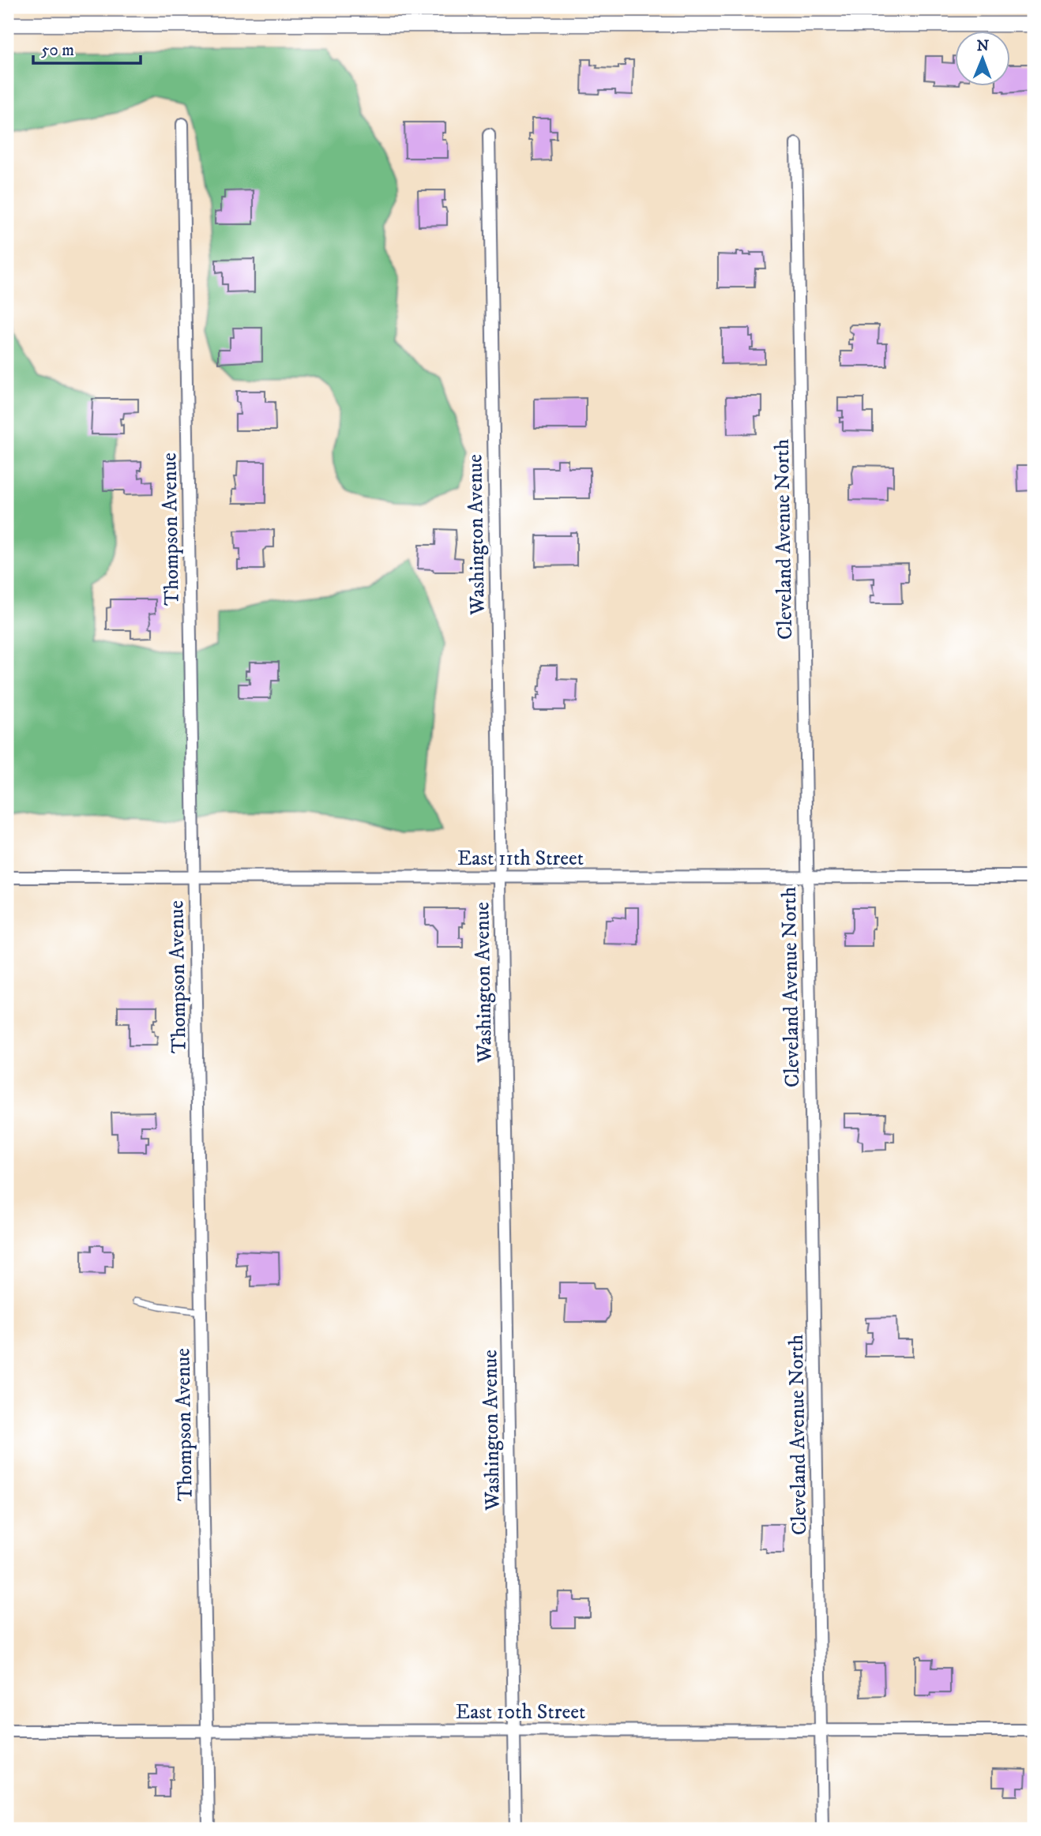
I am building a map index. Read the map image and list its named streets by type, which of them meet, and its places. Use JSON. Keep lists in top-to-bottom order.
{
  "streets": {
    "street": [
      "Thompson Avenue",
      "Washington Avenue",
      "Cleveland Avenue North",
      "East 11th Street",
      "East 10th Street"
    ]
  },
  "crossings": [
    ["Thompson Avenue", "East 11th Street"],
    ["Thompson Avenue", "East 10th Street"],
    ["Washington Avenue", "East 11th Street"],
    ["Washington Avenue", "East 10th Street"],
    ["Cleveland Avenue North", "East 11th Street"],
    ["Cleveland Avenue North", "East 10th Street"]
  ],
  "scale_bar": "50 m",
  "north": "top"
}
